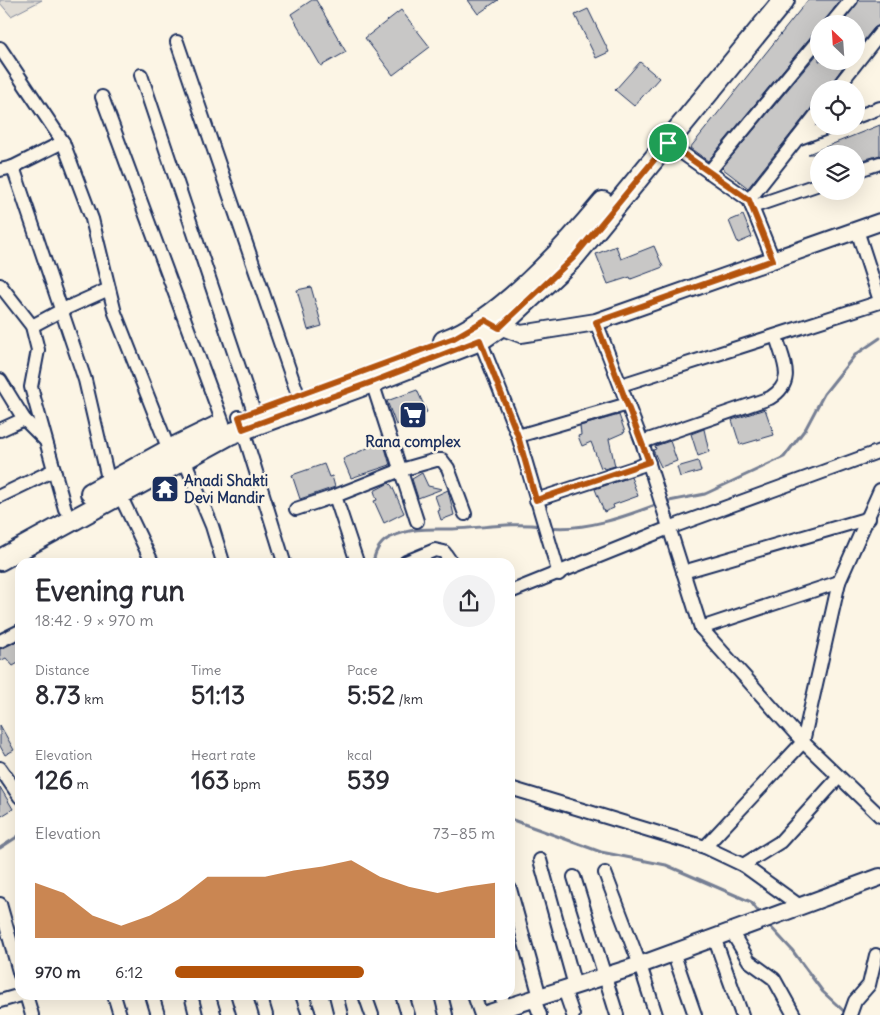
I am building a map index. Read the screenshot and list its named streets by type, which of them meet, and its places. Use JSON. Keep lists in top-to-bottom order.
{
  "places": {
    "supermarket": ["Rana complex"],
    "temple": ["Anadi Shakti Devi Mandir"]
  },
  "north": "top left",
  "page": {
    "heading": ["Evening run", "18:42 · 9 × 970 m"],
    "stats": [
      ["Distance", "8.73 km"],
      ["Time", "51:13"],
      ["Pace", "5:52 /km"],
      ["Elevation", "126 m"],
      ["Heart rate", "163 bpm"],
      ["kcal", "539"]
    ],
    "chart": ["Elevation", "73–85 m"],
    "list": [
      {
        "name": "970 m",
        "note": "6:12"
      }
    ]
  }
}
